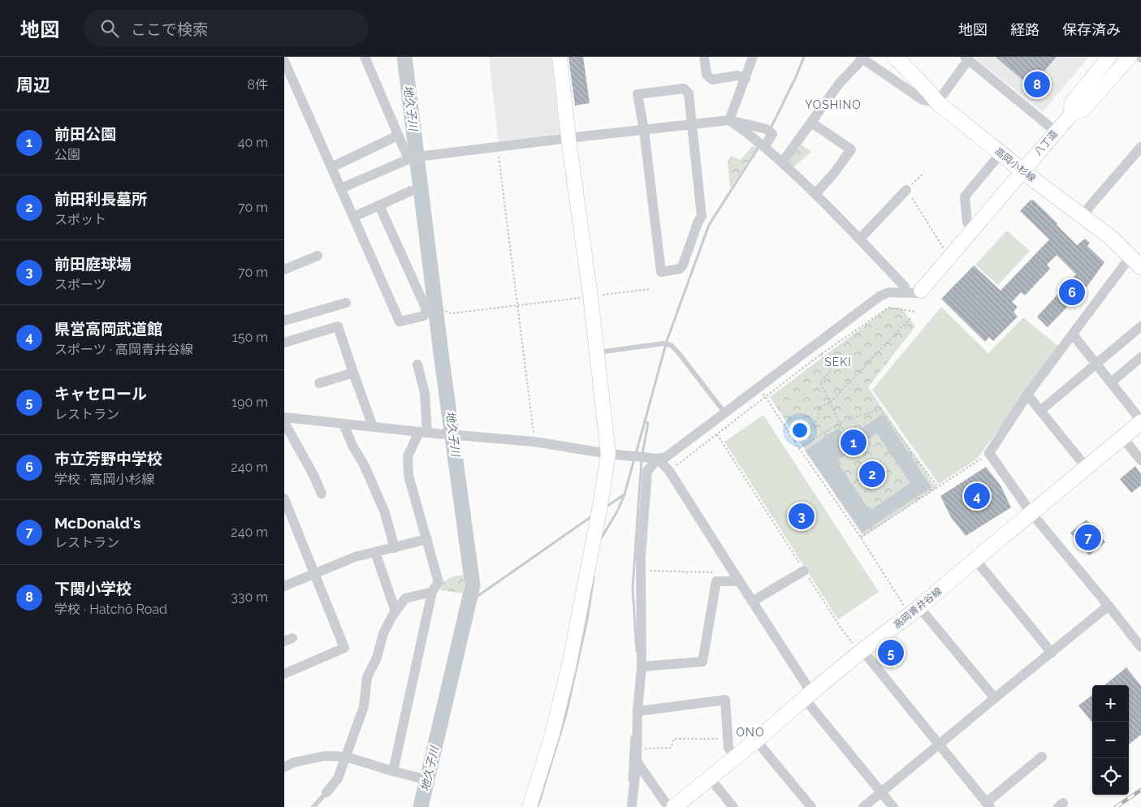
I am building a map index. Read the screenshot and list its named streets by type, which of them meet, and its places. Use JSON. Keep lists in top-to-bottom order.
{
  "streets": {
    "main road": ["高岡小杉線", "高岡青井谷線"],
    "street": ["八丁道"]
  },
  "crossings": [
    ["八丁道", "高岡小杉線"]
  ],
  "districts": ["YOSHINO", "SEKI", "ONO"],
  "water": ["地久子川"],
  "page": {
    "header": "地図",
    "search": "ここで検索",
    "nav": ["地図", "経路", "保存済み"],
    "heading": ["周辺", "8件"],
    "pins": [
      "8",
      "6",
      "1",
      "2",
      "4",
      "3",
      "7",
      "5"
    ],
    "list": [
      {
        "mark": "1",
        "name": "前田公園",
        "note": "公園",
        "value": "40 m"
      },
      {
        "mark": "2",
        "name": "前田利長墓所",
        "note": "スポット",
        "value": "70 m"
      },
      {
        "mark": "3",
        "name": "前田庭球場",
        "note": "スポーツ",
        "value": "70 m"
      },
      {
        "mark": "4",
        "name": "県営高岡武道館",
        "note": "スポーツ · 高岡青井谷線",
        "value": "150 m"
      },
      {
        "mark": "5",
        "name": "キャセロール",
        "note": "レストラン",
        "value": "190 m"
      },
      {
        "mark": "6",
        "name": "市立芳野中学校",
        "note": "学校 · 高岡小杉線",
        "value": "240 m"
      },
      {
        "mark": "7",
        "name": "McDonald's",
        "note": "レストラン",
        "value": "240 m"
      },
      {
        "mark": "8",
        "name": "下関小学校",
        "note": "学校 · Hatchō Road",
        "value": "330 m"
      }
    ],
    "map_buttons": ["+", "−"]
  }
}
